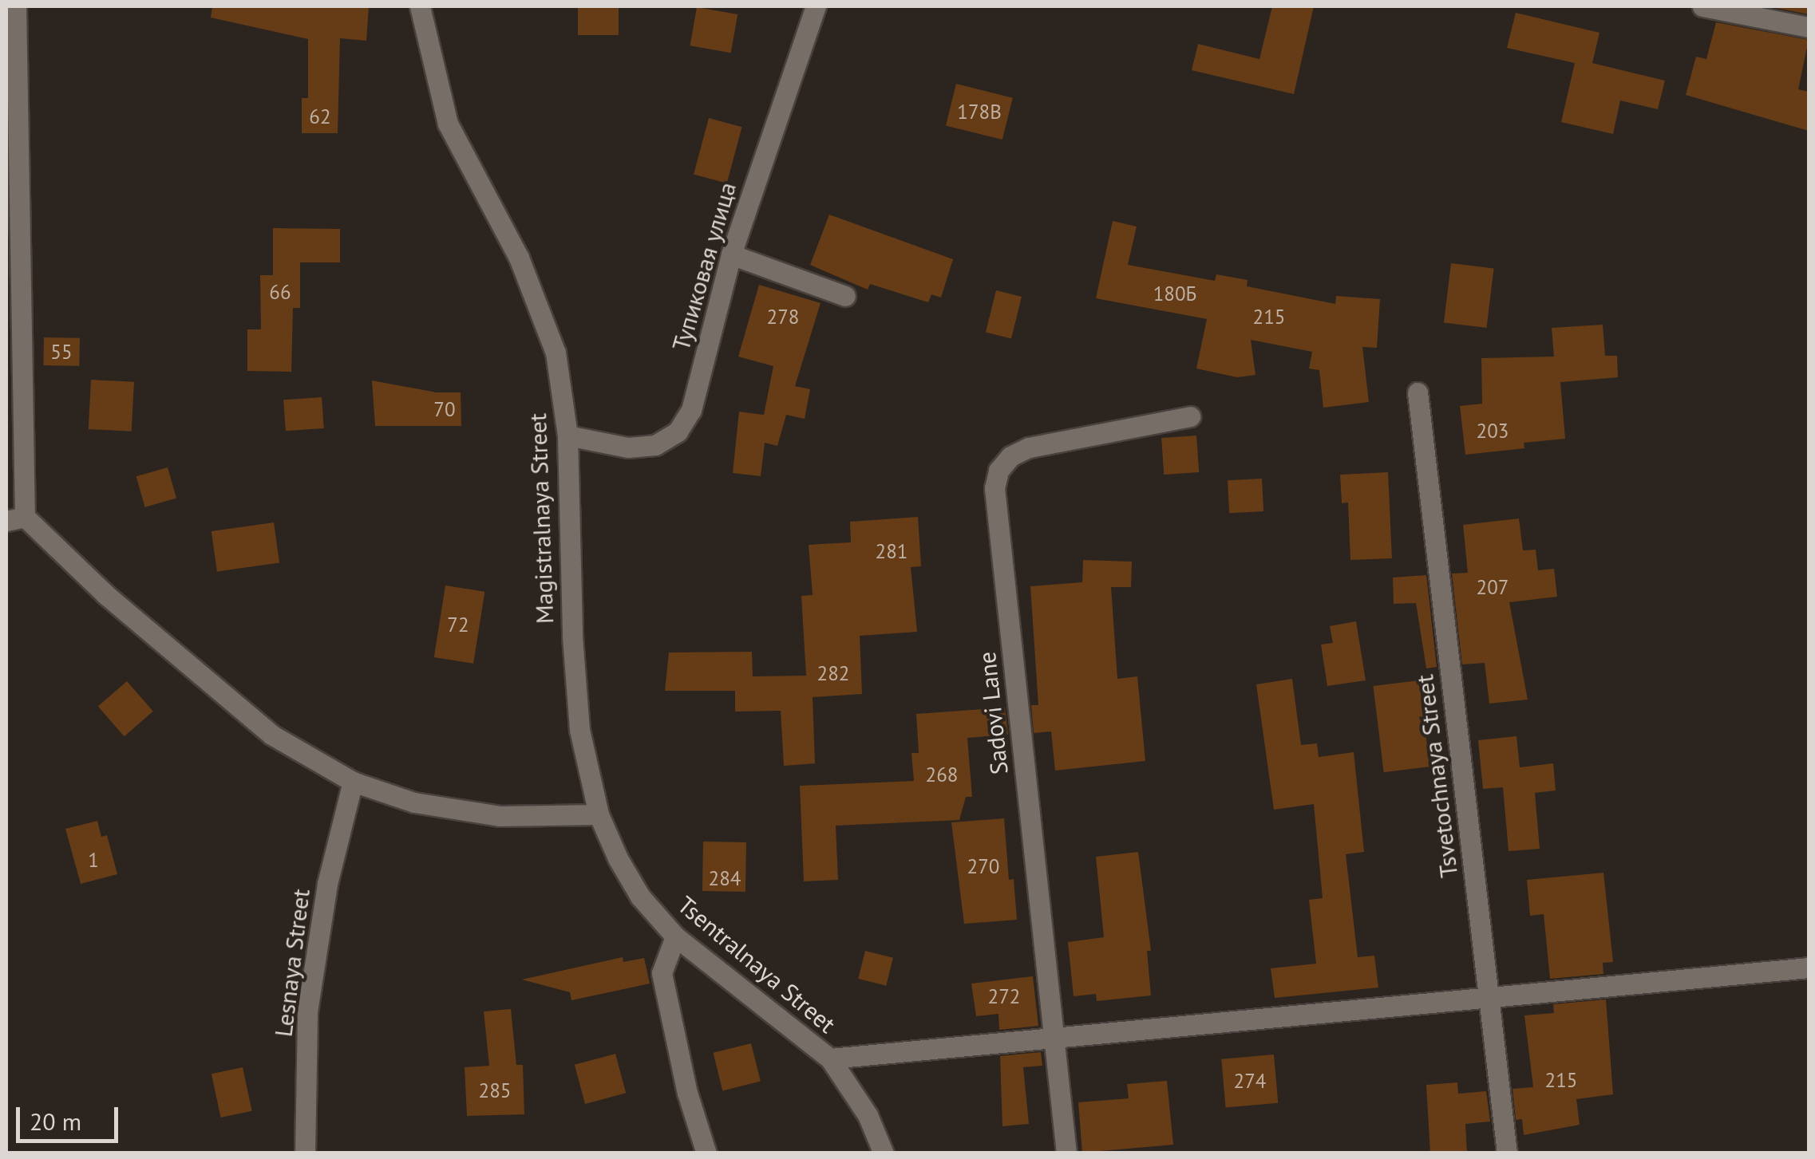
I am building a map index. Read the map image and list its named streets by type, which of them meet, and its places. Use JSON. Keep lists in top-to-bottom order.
{
  "streets": {
    "street": [
      "Тупиковая улица",
      "Magistralnaya Street",
      "Sadovi Lane",
      "Tsvetochnaya Street",
      "Lesnaya Street",
      "Tsentralnaya Street"
    ]
  },
  "crossings": [
    ["Тупиковая улица", "Magistralnaya Street"],
    ["Magistralnaya Street", "Tsentralnaya Street"]
  ],
  "house_numbers": [
    "178В",
    "62",
    "66",
    "180Б",
    "278",
    "215",
    "55",
    "70",
    "203",
    "281",
    "207",
    "72",
    "282",
    "268",
    "1",
    "270",
    "284",
    "272",
    "215",
    "274",
    "285"
  ],
  "scale_bar": "20 m"
}
